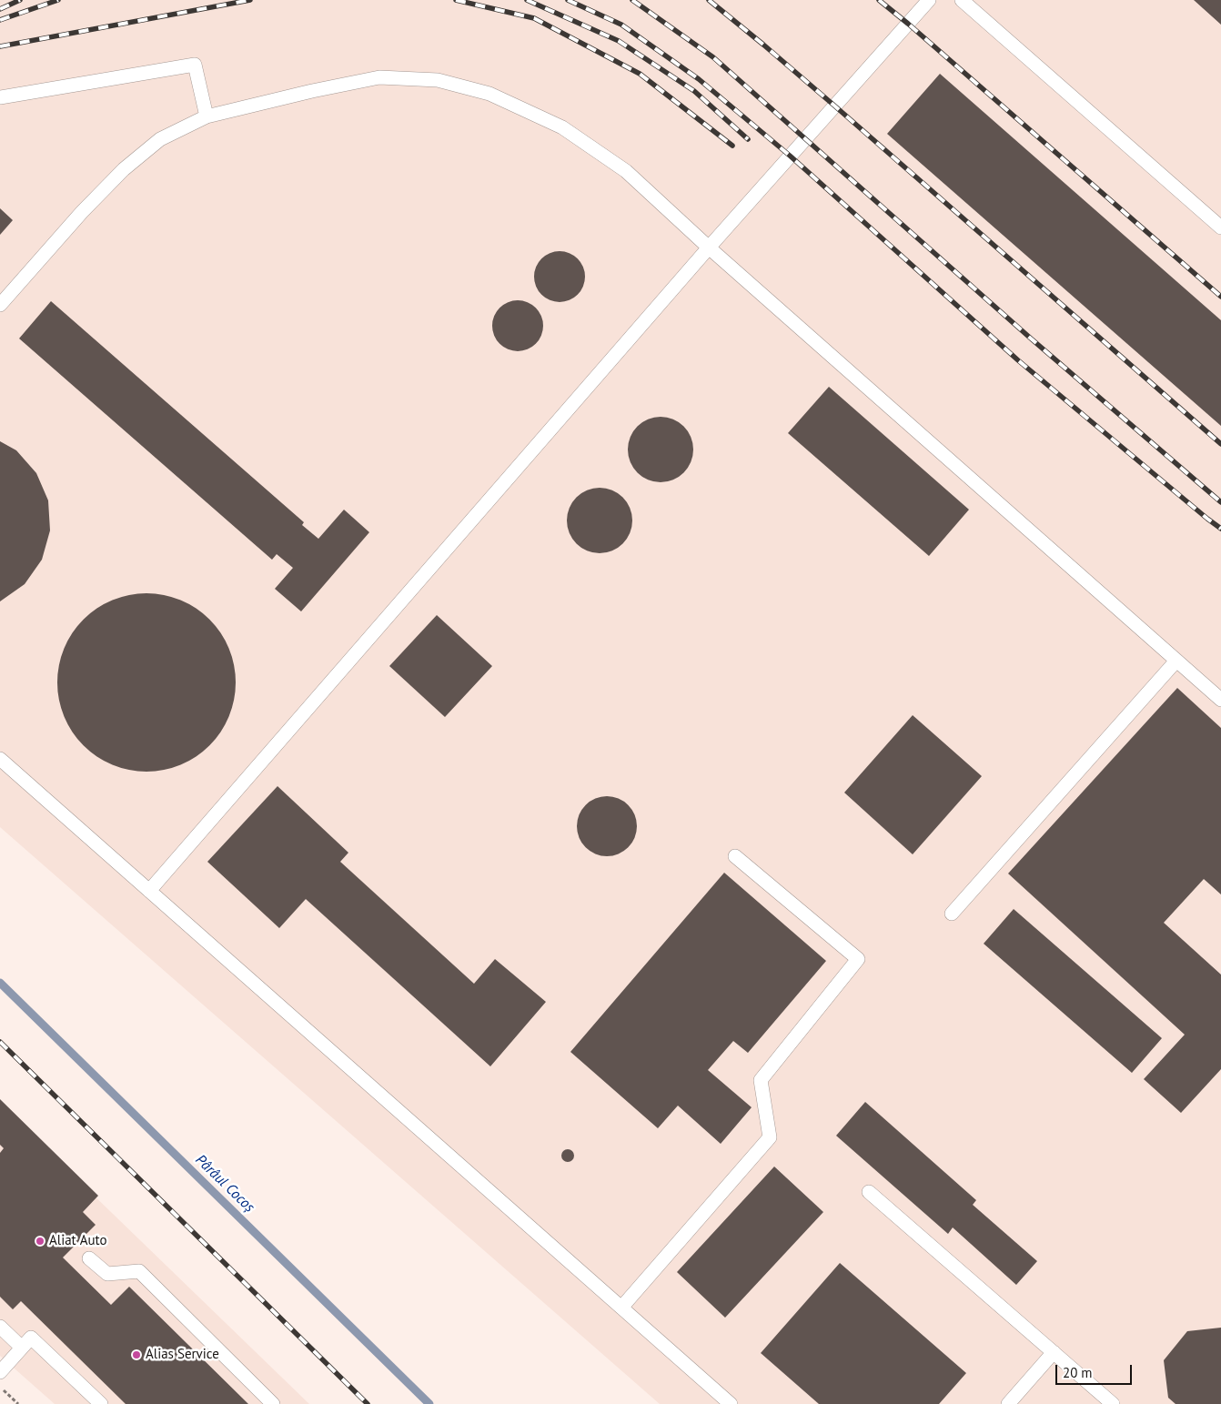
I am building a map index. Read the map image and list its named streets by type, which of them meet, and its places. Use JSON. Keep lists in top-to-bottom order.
{
  "water": ["Pârâul Cocoș"],
  "places": ["Aliat Auto", "Alias Service"],
  "scale_bar": "20 m"
}
